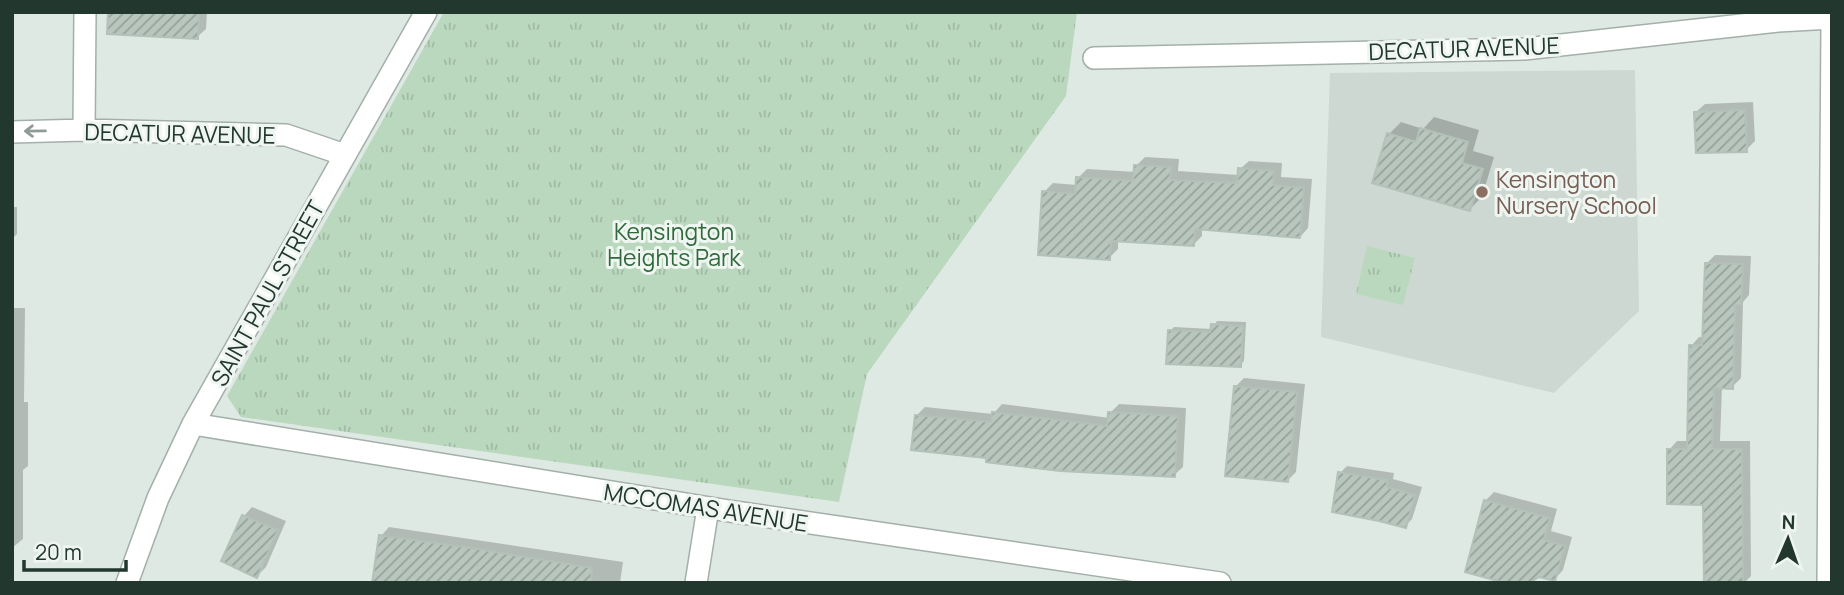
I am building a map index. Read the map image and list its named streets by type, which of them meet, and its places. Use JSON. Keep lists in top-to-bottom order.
{
  "streets": {
    "street": ["DECATUR AVENUE", "SAINT PAUL STREET", "MCCOMAS AVENUE"]
  },
  "crossings": [
    ["DECATUR AVENUE", "SAINT PAUL STREET"],
    ["SAINT PAUL STREET", "MCCOMAS AVENUE"]
  ],
  "parks": ["Kensington Heights Park"],
  "places": ["Kensington Nursery School"],
  "scale_bar": "20 m",
  "north": "top"
}
